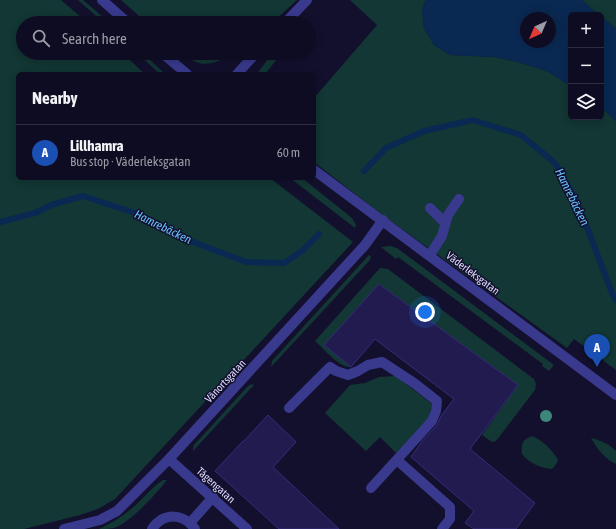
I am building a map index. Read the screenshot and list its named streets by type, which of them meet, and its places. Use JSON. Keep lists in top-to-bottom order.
{
  "streets": {
    "street": ["Väderleksgatan", "Vänortsgatan", "Tågengatan"]
  },
  "crossings": [
    ["Väderleksgatan", "Vänortsgatan"],
    ["Vänortsgatan", "Tågengatan"]
  ],
  "water": ["Hamrebäcken"],
  "north": "bottom left",
  "page": {
    "map_buttons": ["+", "−"],
    "search": "Search here",
    "heading": "Nearby",
    "list": [
      {
        "mark": "A",
        "name": "Lillhamra",
        "note": "Bus stop · Väderleksgatan",
        "value": "60 m"
      }
    ],
    "pins": "A"
  }
}
